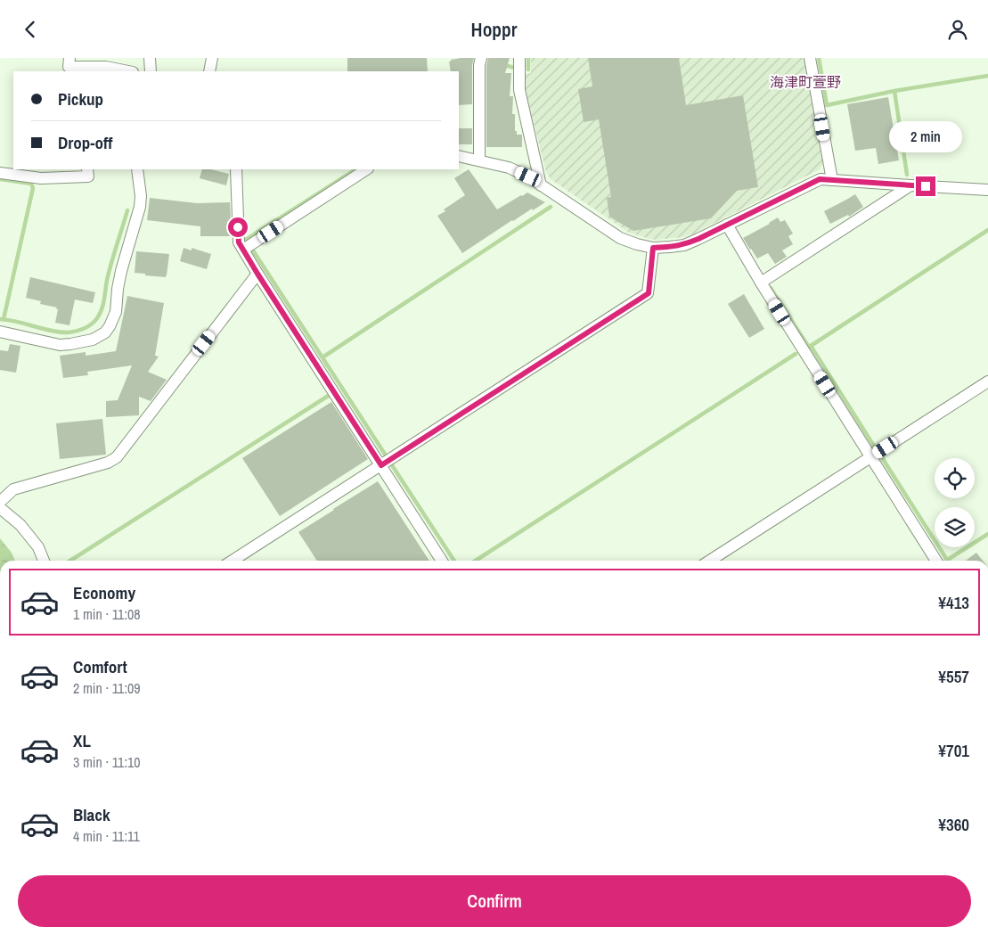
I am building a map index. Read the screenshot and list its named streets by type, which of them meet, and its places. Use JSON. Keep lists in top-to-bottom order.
{
  "districts": ["海津町萱野"],
  "page": {
    "header": "Hoppr",
    "banner": ["Pickup", "Drop-off"],
    "bubble": "2 min",
    "list": [
      {
        "name": "Economy",
        "note": "1 min · 11:08",
        "value": "¥413"
      },
      {
        "name": "Comfort",
        "note": "2 min · 11:09",
        "value": "¥557"
      },
      {
        "name": "XL",
        "note": "3 min · 11:10",
        "value": "¥701"
      },
      {
        "name": "Black",
        "note": "4 min · 11:11",
        "value": "¥360"
      }
    ],
    "buttons": "Confirm"
  }
}
